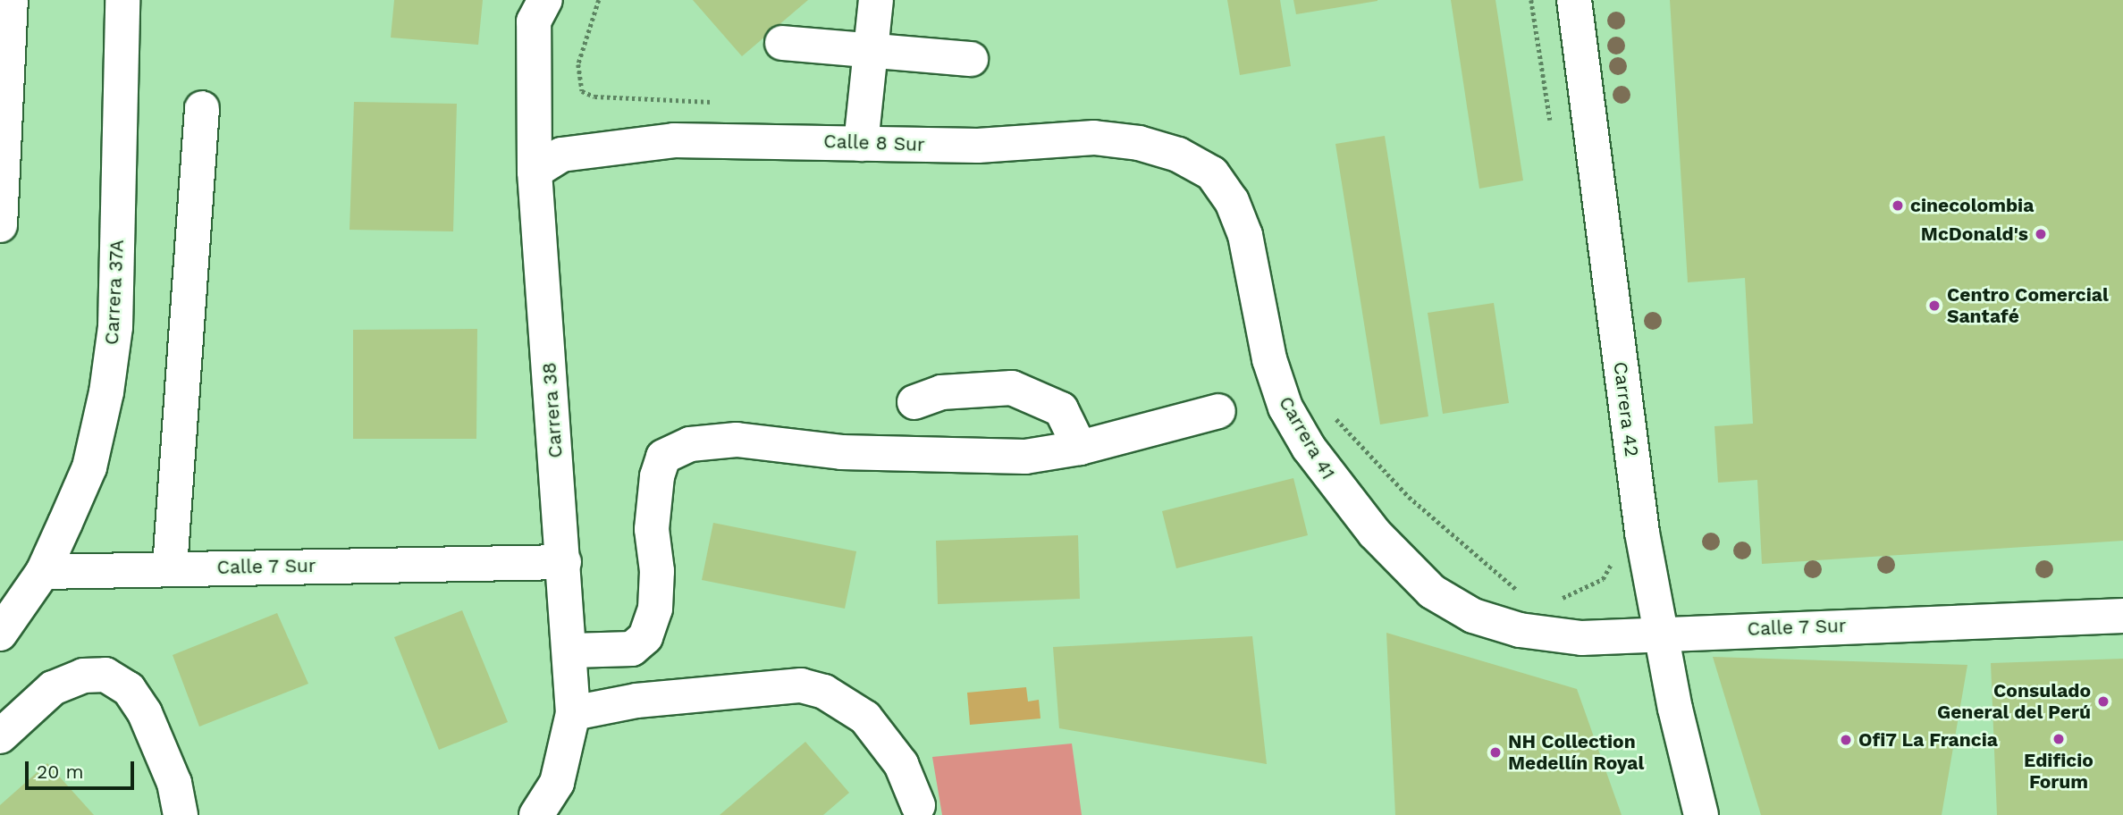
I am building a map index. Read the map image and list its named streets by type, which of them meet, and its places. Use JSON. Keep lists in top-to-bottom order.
{
  "streets": {
    "street": [
      "Calle 8 Sur",
      "Carrera 37A",
      "Carrera 42",
      "Carrera 38",
      "Carrera 41",
      "Calle 7 Sur"
    ]
  },
  "crossings": [
    ["Calle 8 Sur", "Carrera 38"],
    ["Calle 8 Sur", "Carrera 41"],
    ["Carrera 37A", "Calle 7 Sur"],
    ["Carrera 42", "Calle 7 Sur"],
    ["Carrera 38", "Calle 7 Sur"],
    ["Carrera 41", "Calle 7 Sur"]
  ],
  "places": [
    "cinecolombia",
    "McDonald's",
    "Centro Comercial Santafé",
    "Consulado General del Perú",
    "Edificio Forum",
    "Ofi7 La Francia",
    "NH Collection Medellín Royal"
  ],
  "scale_bar": "20 m"
}
